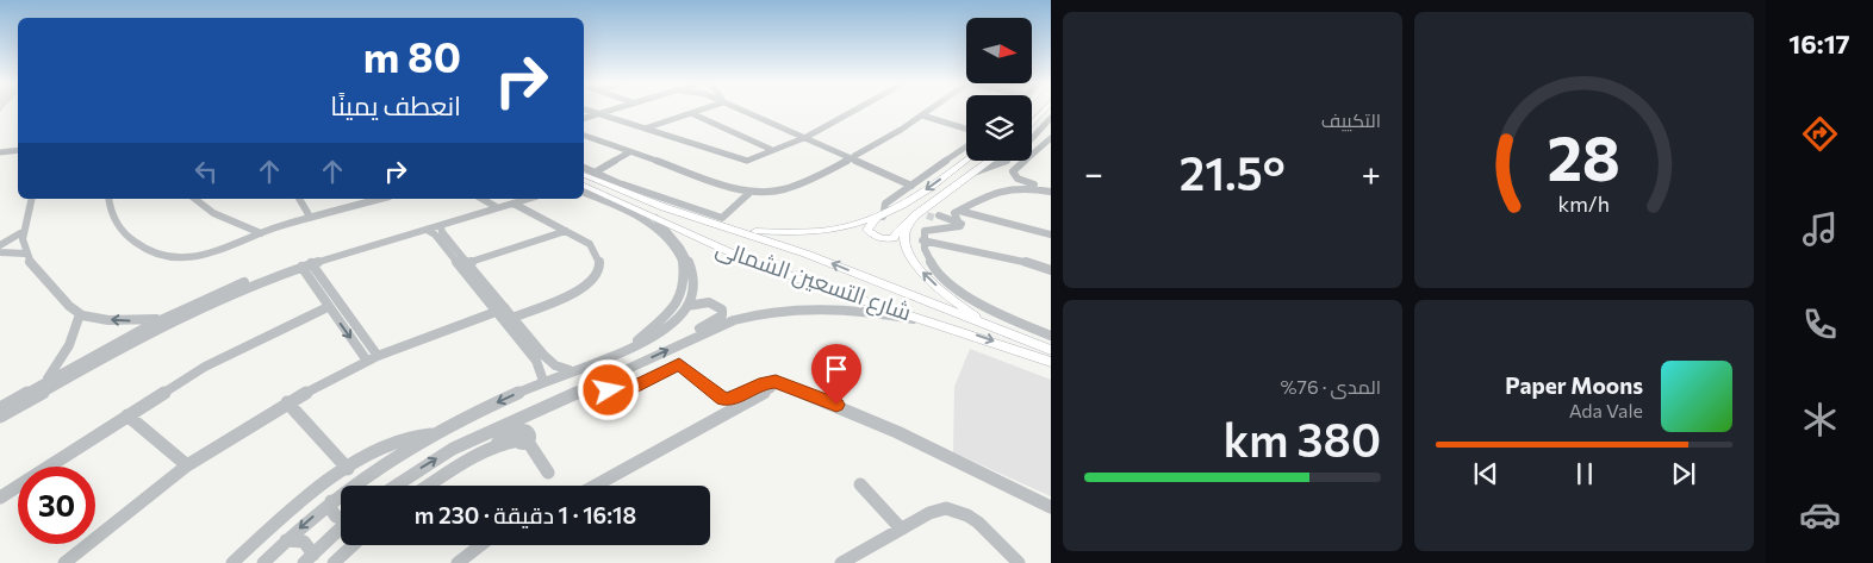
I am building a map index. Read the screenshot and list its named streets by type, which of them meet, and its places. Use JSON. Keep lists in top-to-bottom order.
{
  "streets": {
    "main road": ["شارع التسعين الشمالى"]
  },
  "north": "right",
  "page": {
    "tabs": "16:17",
    "tile": [
      "التكييف",
      ["المدى · 76%", "380 km"]
    ],
    "turn": ["80 m", "انعطف يمينًا"],
    "heat": ["−", "21.5°", "+"],
    "song": ["Paper Moons", "Ada Vale"],
    "limit": "30",
    "trip": "16:18 · 1 دقيقة · 230 m",
    "gauge": ["28", "km/h"]
  }
}
